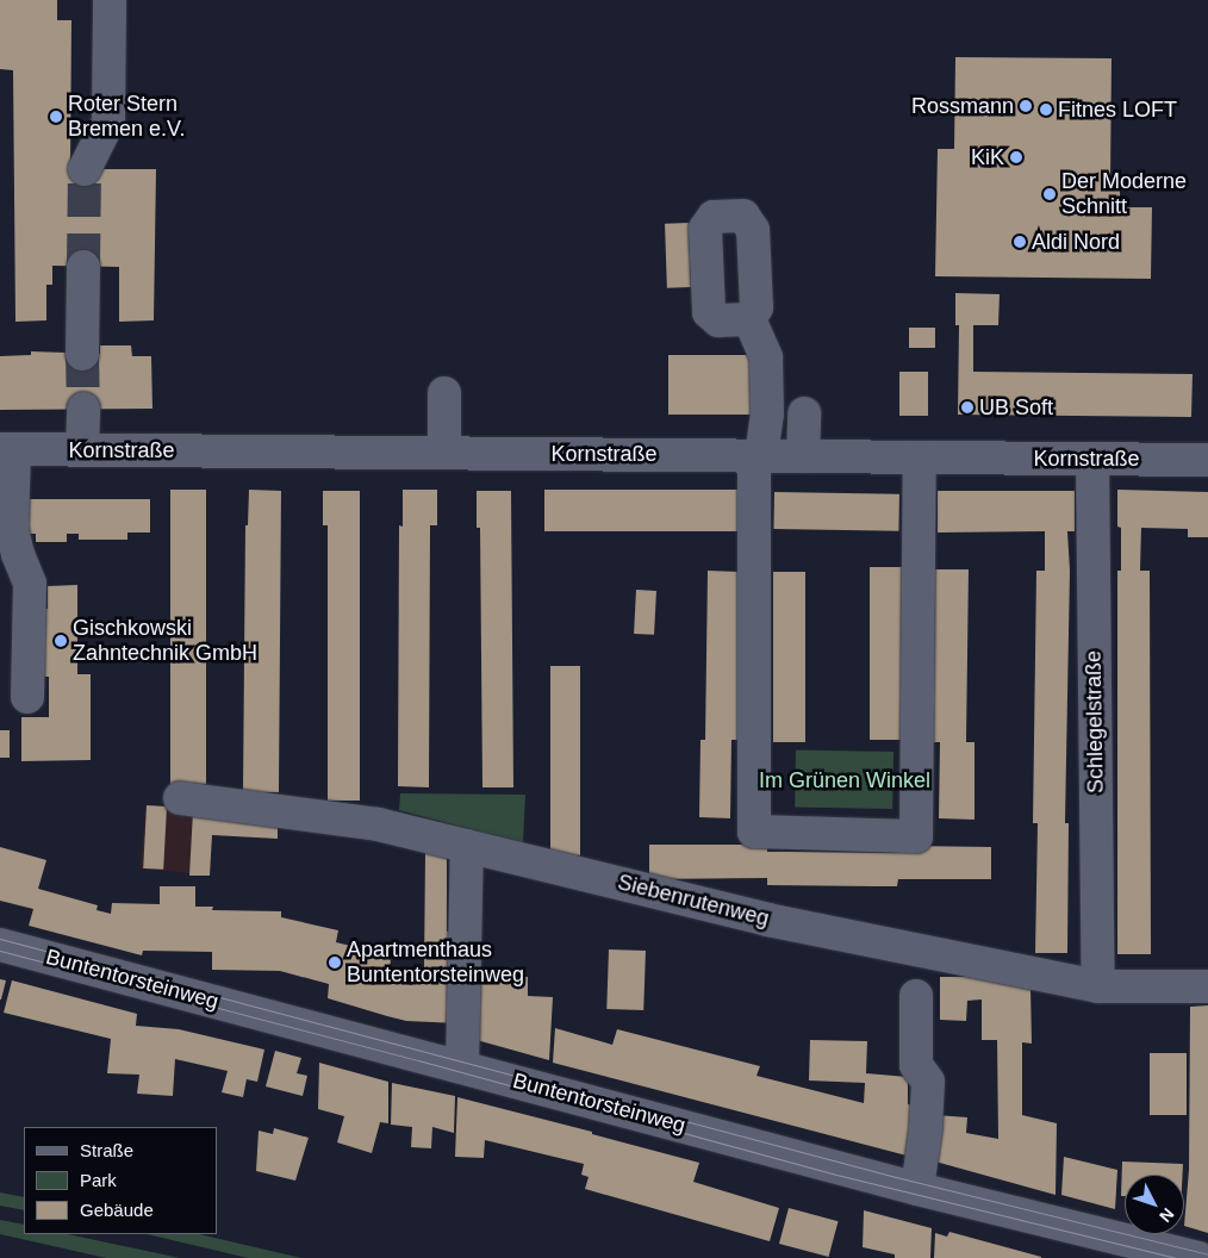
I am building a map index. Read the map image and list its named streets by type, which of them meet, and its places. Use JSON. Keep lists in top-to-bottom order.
{
  "streets": {
    "street": [
      "Kornstraße",
      "Schlegelstraße",
      "Siebenrutenweg",
      "Buntentorsteinweg"
    ]
  },
  "crossings": [
    ["Kornstraße", "Schlegelstraße"],
    ["Schlegelstraße", "Siebenrutenweg"]
  ],
  "parks": ["Im Grünen Winkel"],
  "places": [
    "Rossmann",
    "Fitnes LOFT",
    "Roter Stern Bremen e.V.",
    "KiK",
    "Der Moderne Schnitt",
    "Aldi Nord",
    "UB Soft",
    "Gischkowski Zahntechnik GmbH",
    "Apartmenthaus Buntentorsteinweg"
  ],
  "legend": ["Straße", "Park", "Gebäude"],
  "north": "bottom right"
}
